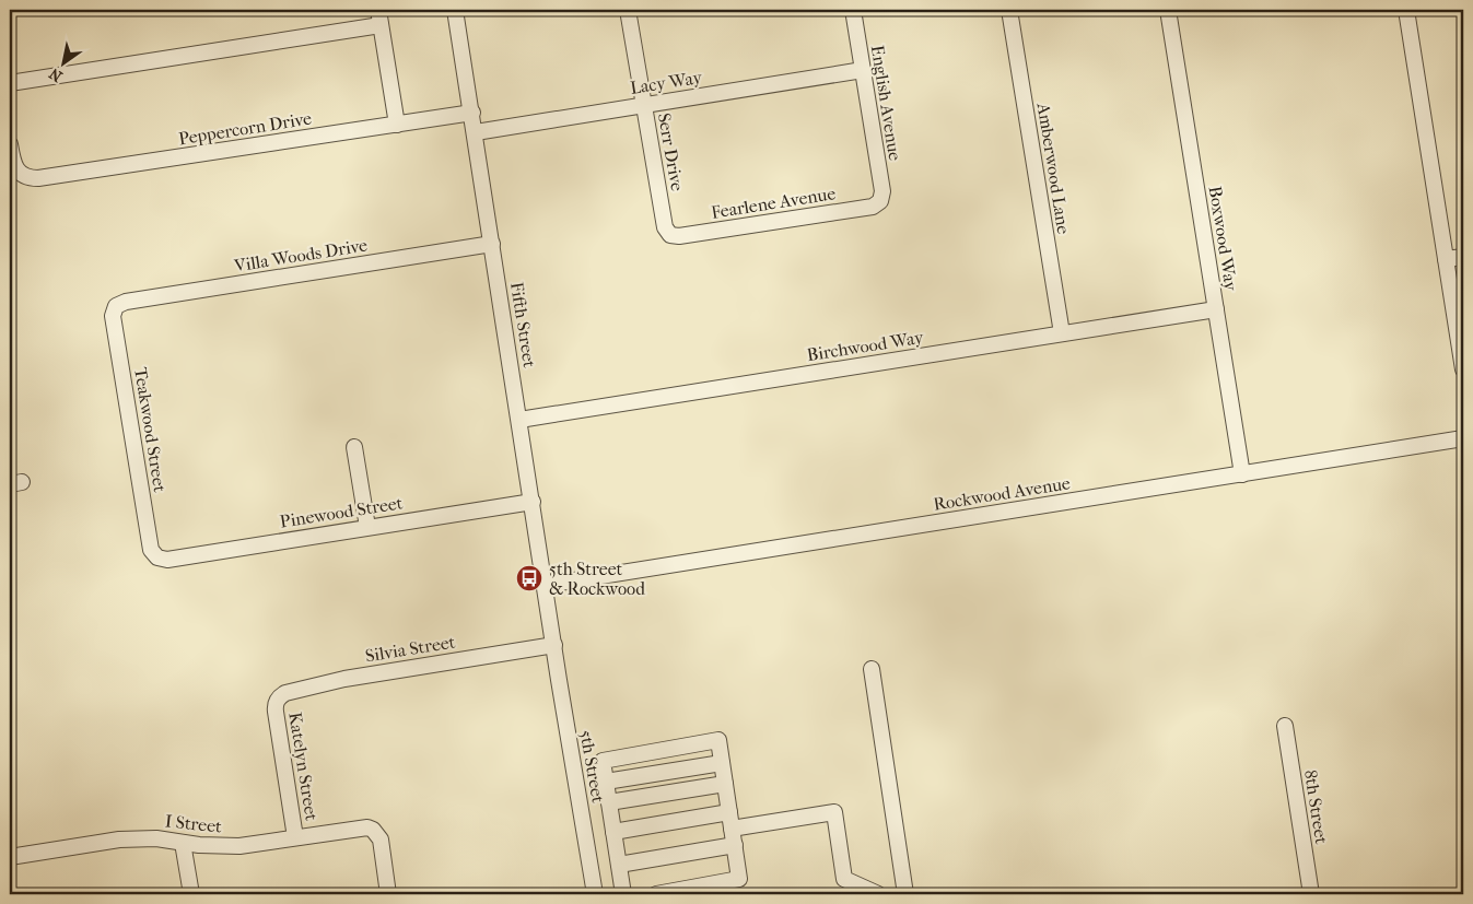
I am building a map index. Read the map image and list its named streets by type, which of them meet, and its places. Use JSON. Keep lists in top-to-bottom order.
{
  "streets": {
    "street": [
      "Lacy Way",
      "English Avenue",
      "Peppercorn Drive",
      "Serr Drive",
      "Amberwood Lane",
      "Fearlene Avenue",
      "Boxwood Way",
      "Villa Woods Drive",
      "Fifth Street",
      "Birchwood Way",
      "Teakwood Street",
      "Rockwood Avenue",
      "Pinewood Street",
      "Silvia Street",
      "Katelyn Street",
      "5th Street",
      "8th Street",
      "I Street"
    ]
  },
  "crossings": [
    ["Lacy Way", "English Avenue"],
    ["Lacy Way", "Serr Drive"],
    ["Lacy Way", "Fifth Street"],
    ["English Avenue", "Fearlene Avenue"],
    ["Peppercorn Drive", "Fifth Street"],
    ["Serr Drive", "Fearlene Avenue"],
    ["Amberwood Lane", "Birchwood Way"],
    ["Boxwood Way", "Birchwood Way"],
    ["Boxwood Way", "Rockwood Avenue"],
    ["Villa Woods Drive", "Fifth Street"],
    ["Villa Woods Drive", "Teakwood Street"],
    ["Fifth Street", "Birchwood Way"],
    ["Fifth Street", "Rockwood Avenue"],
    ["Fifth Street", "Pinewood Street"],
    ["Fifth Street", "Silvia Street"],
    ["Fifth Street", "5th Street"],
    ["Teakwood Street", "Pinewood Street"],
    ["Silvia Street", "Katelyn Street"],
    ["Silvia Street", "5th Street"],
    ["Katelyn Street", "I Street"]
  ],
  "places": {
    "bus stop": ["5th Street & Rockwood"]
  },
  "north": "bottom left"
}
